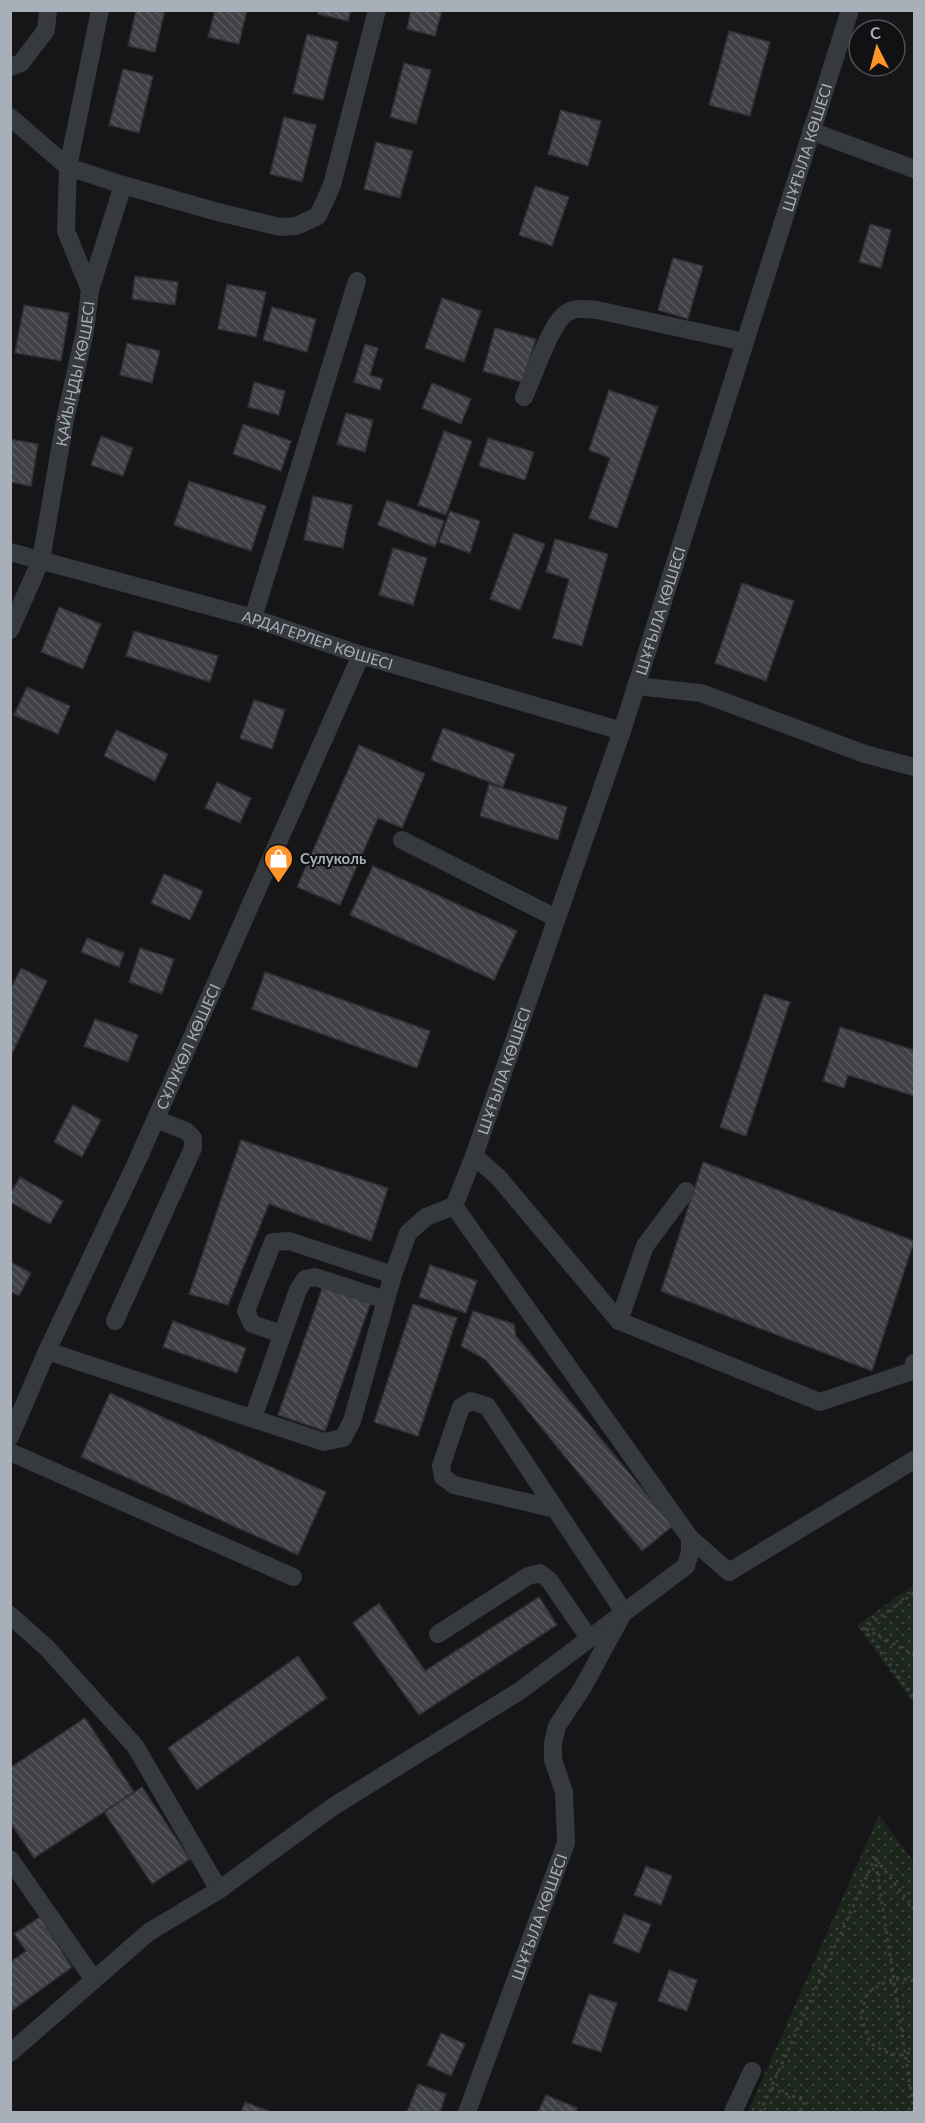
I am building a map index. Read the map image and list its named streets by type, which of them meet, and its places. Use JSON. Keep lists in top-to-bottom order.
{
  "streets": {
    "street": [
      "ШҰҒЫЛА КӨШЕСІ",
      "ҚАЙЫҢДЫ КӨШЕСІ",
      "АРДАГЕРЛЕР КӨШЕСІ",
      "СҰЛУКӨЛ КӨШЕСІ"
    ]
  },
  "crossings": [
    ["ШҰҒЫЛА КӨШЕСІ", "АРДАГЕРЛЕР КӨШЕСІ"],
    ["ҚАЙЫҢДЫ КӨШЕСІ", "АРДАГЕРЛЕР КӨШЕСІ"],
    ["АРДАГЕРЛЕР КӨШЕСІ", "СҰЛУКӨЛ КӨШЕСІ"]
  ],
  "places": {
    "shop": ["Сулуколь"]
  },
  "north": "top"
}
